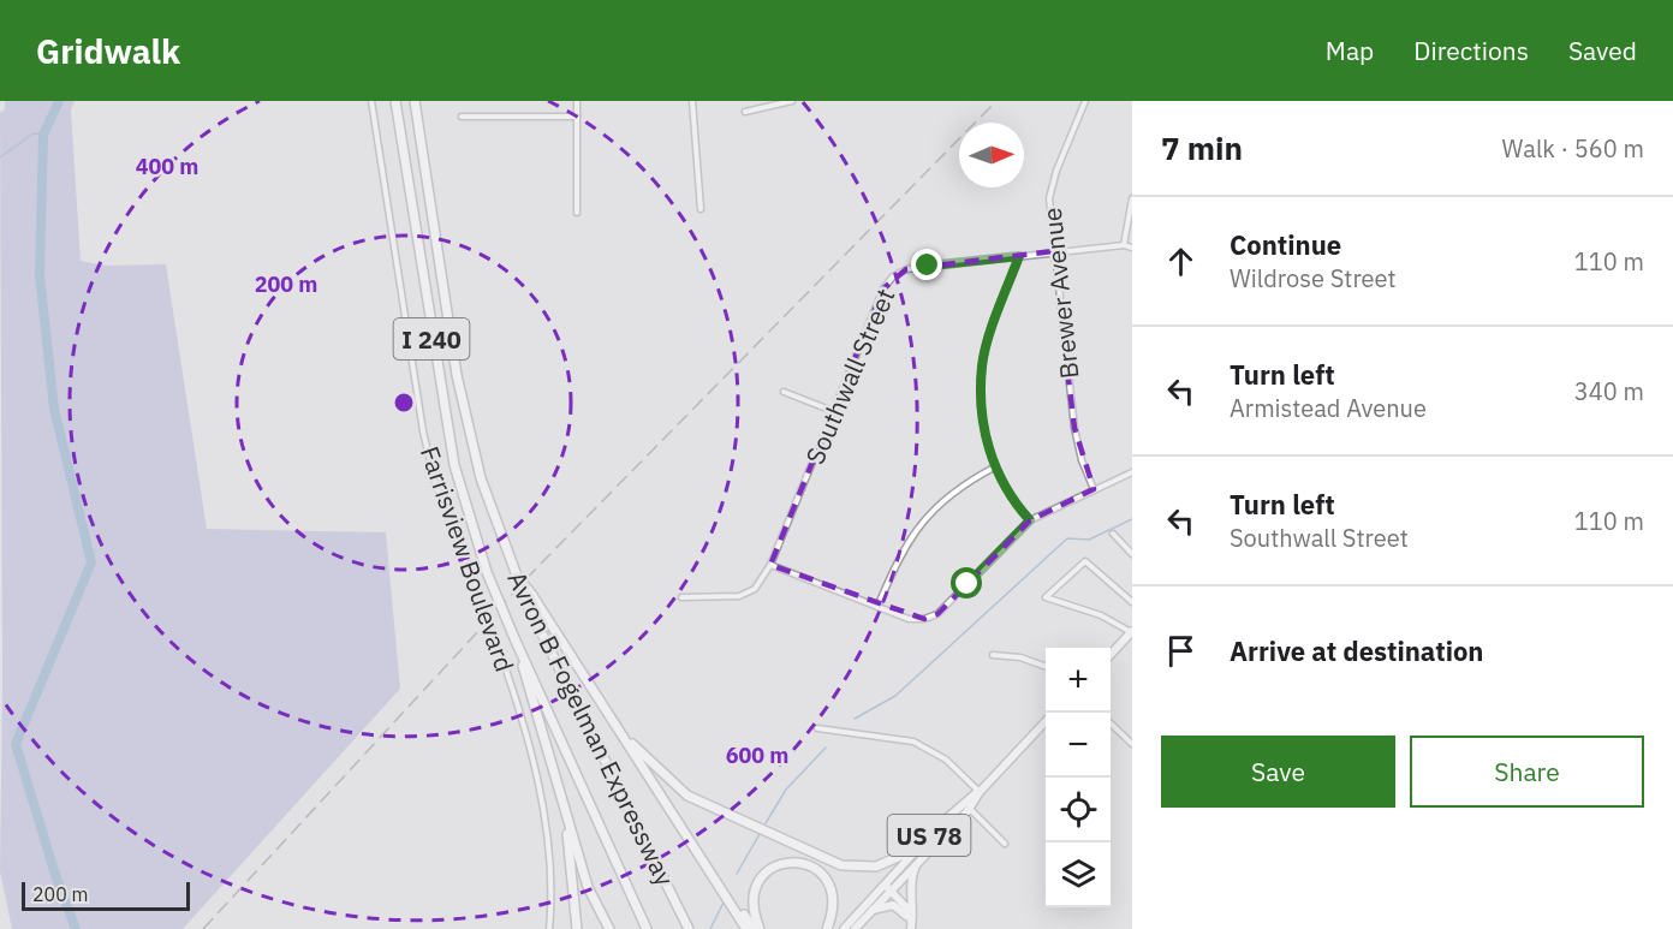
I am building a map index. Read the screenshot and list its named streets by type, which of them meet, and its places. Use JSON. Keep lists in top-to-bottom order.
{
  "streets": {
    "highway": ["I 240", "Avron B Fogelman Expressway"],
    "main road": ["US 78"],
    "street": ["Brewer Avenue", "Southwall Street", "Farrisview Boulevard"]
  },
  "crossings": [
    ["Brewer Avenue", "Southwall Street"]
  ],
  "scale_bar": "200 m",
  "north": "right",
  "page": {
    "header": "Gridwalk",
    "nav": ["Map", "Directions", "Saved"],
    "heading": ["7 min", "Walk · 560 m"],
    "list": [
      ["Continue", "Wildrose Street", "110 m"],
      ["Turn left", "Armistead Avenue", "340 m"],
      ["Turn left", "Southwall Street", "110 m"],
      "Arrive at destination"
    ],
    "map_buttons": ["+", "−"],
    "buttons": ["Save", "Share"],
    "scale": "200 m"
  },
  "rings": ["400 m", "200 m", "600 m"]
}
